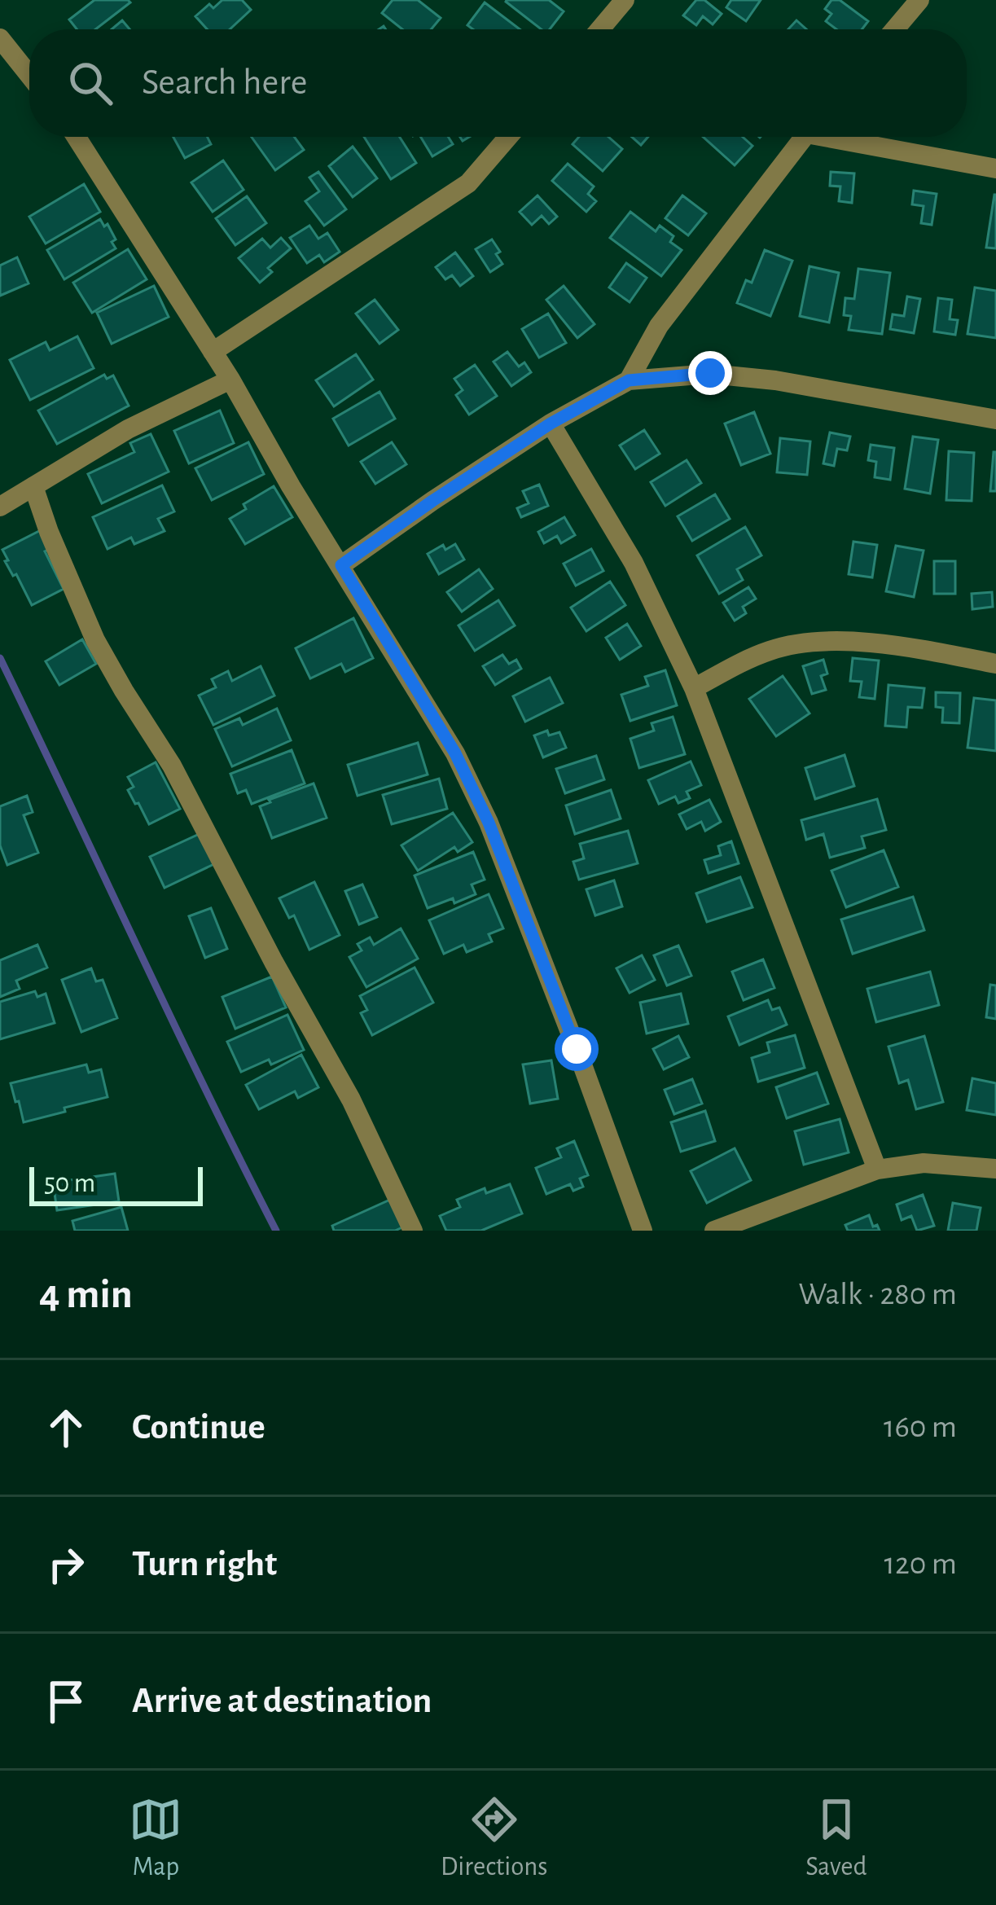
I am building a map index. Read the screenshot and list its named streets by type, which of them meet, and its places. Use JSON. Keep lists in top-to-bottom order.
{
  "scale_bar": "50 m",
  "page": {
    "search": "Search here",
    "scale": "50 m",
    "heading": ["4 min", "Walk · 280 m"],
    "list": [
      ["Continue", "160 m"],
      ["Turn right", "120 m"],
      "Arrive at destination"
    ],
    "nav": ["Map", "Directions", "Saved"]
  }
}
